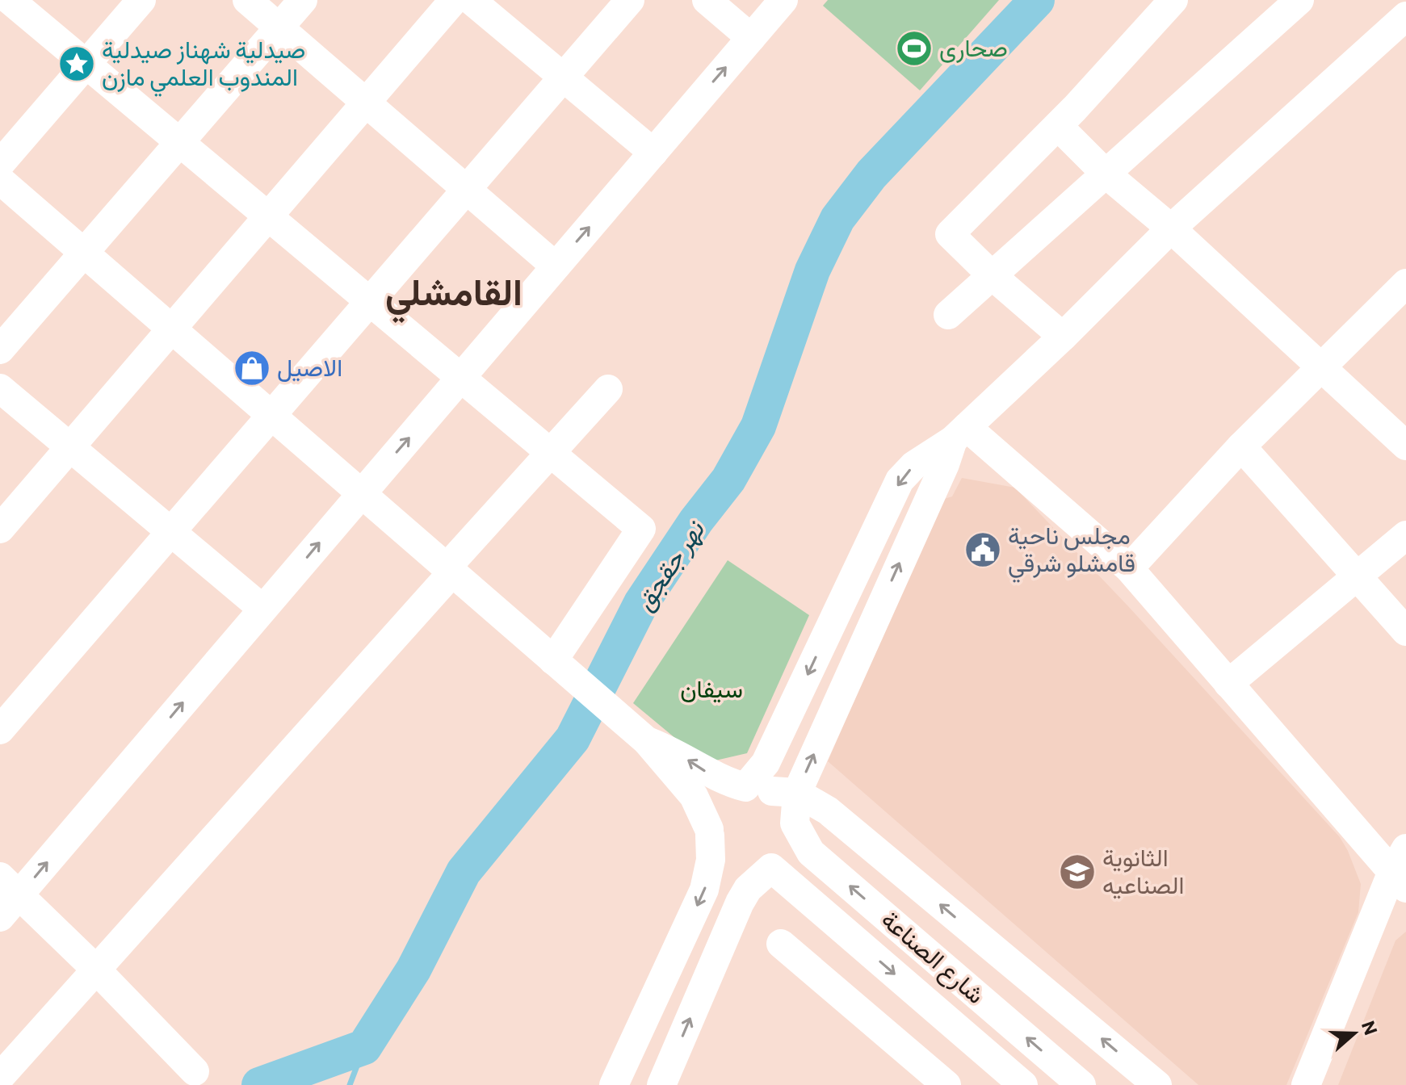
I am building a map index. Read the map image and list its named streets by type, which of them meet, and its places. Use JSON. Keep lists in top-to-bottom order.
{
  "streets": {
    "street": ["شارع الصناعة"]
  },
  "districts": ["القامشلي"],
  "water": ["نهر جقجق"],
  "parks": ["سيفان"],
  "places": {
    "sports": ["صحارى"],
    "place": ["صيدلية شهناز صيدلية المندوب العلمي مازن"],
    "shop": ["الاصيل"],
    "public building": ["مجلس ناحية قامشلو شرقي"],
    "school or university": ["الثانوية الصناعيه"]
  },
  "north": "right"
}
